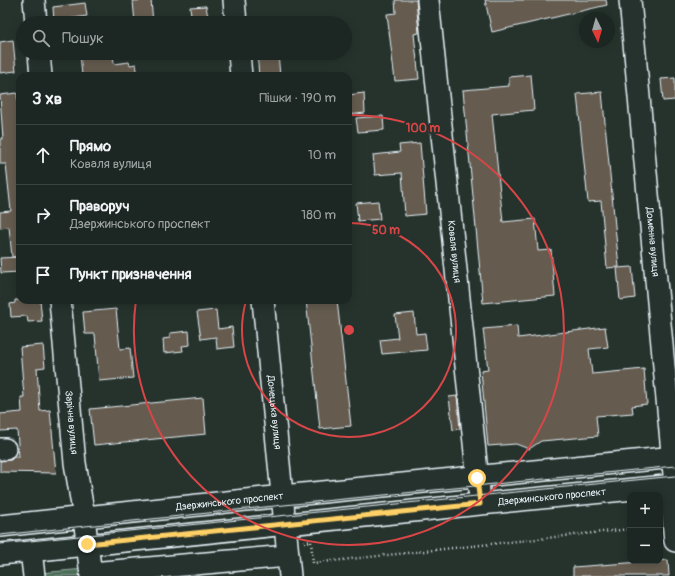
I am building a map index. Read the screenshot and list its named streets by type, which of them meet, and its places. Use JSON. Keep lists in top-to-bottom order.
{
  "streets": {
    "street": [
      "Доменна вулиця",
      "Коваля вулиця",
      "Донецька вулиця",
      "Зарічна вулиця",
      "Дзержинського проспект"
    ]
  },
  "crossings": [
    ["Доменна вулиця", "Дзержинського проспект"],
    ["Коваля вулиця", "Дзержинського проспект"],
    ["Донецька вулиця", "Дзержинського проспект"],
    ["Зарічна вулиця", "Дзержинського проспект"]
  ],
  "north": "bottom",
  "page": {
    "search": "Пошук",
    "heading": ["3 хв", "Пішки · 190 m"],
    "list": [
      ["Прямо", "Коваля вулиця", "10 m"],
      ["Праворуч", "Дзержинського проспект", "180 m"],
      "Пункт призначення"
    ],
    "map_buttons": ["+", "−"]
  },
  "rings": ["100 m", "50 m"]
}
